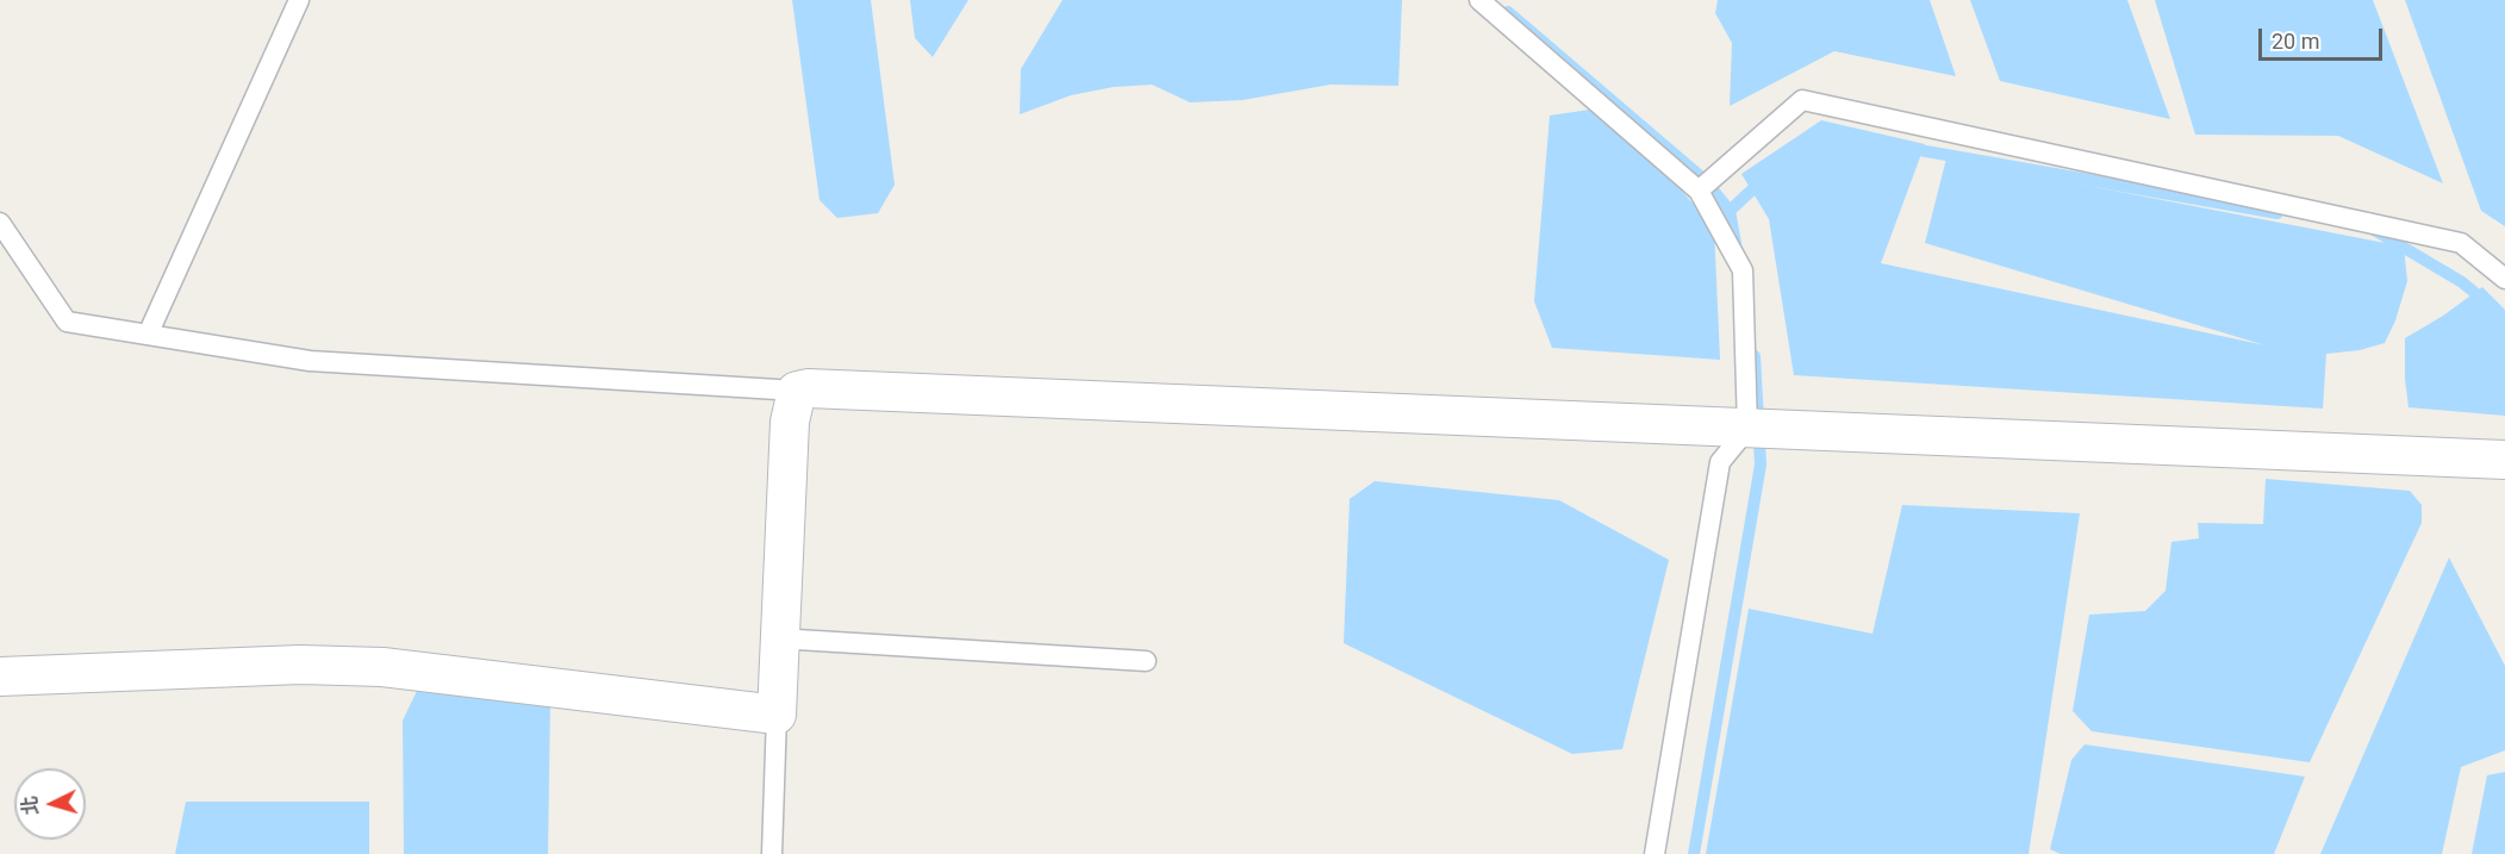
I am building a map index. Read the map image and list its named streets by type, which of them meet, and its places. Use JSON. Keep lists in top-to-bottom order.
{
  "scale_bar": "20 m",
  "north": "left"
}
